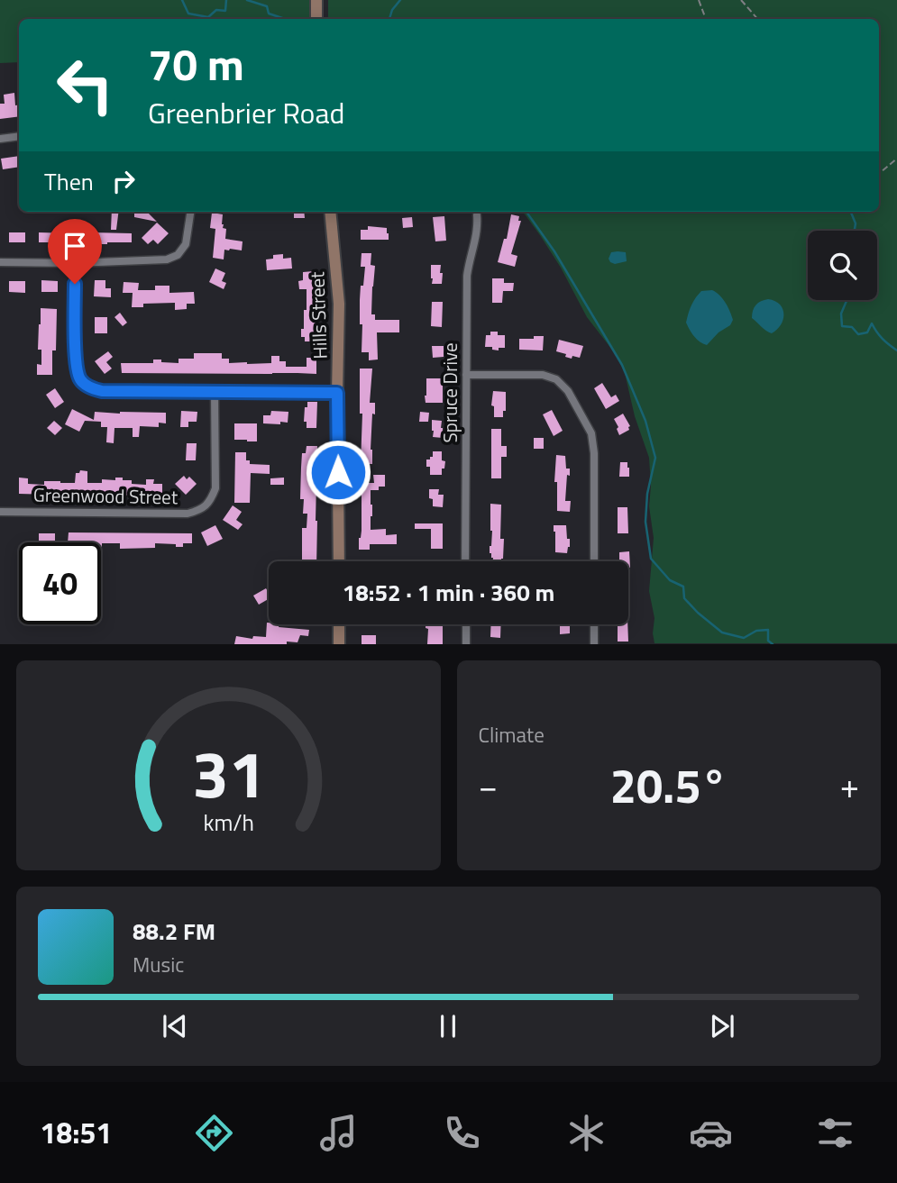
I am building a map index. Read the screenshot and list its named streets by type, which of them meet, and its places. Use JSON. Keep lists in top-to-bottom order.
{
  "streets": {
    "street": ["Hills Street", "Spruce Drive", "Greenwood Street"]
  },
  "page": {
    "turn": ["70 m", "Greenbrier Road"],
    "then": "Then",
    "limit": "40",
    "trip": "18:52 · 1 min · 360 m",
    "tile": "Climate",
    "heat": ["−", "20.5°", "+"],
    "song": ["88.2 FM", "Music"],
    "tabs": "18:51",
    "gauge": ["31", "km/h"]
  }
}
